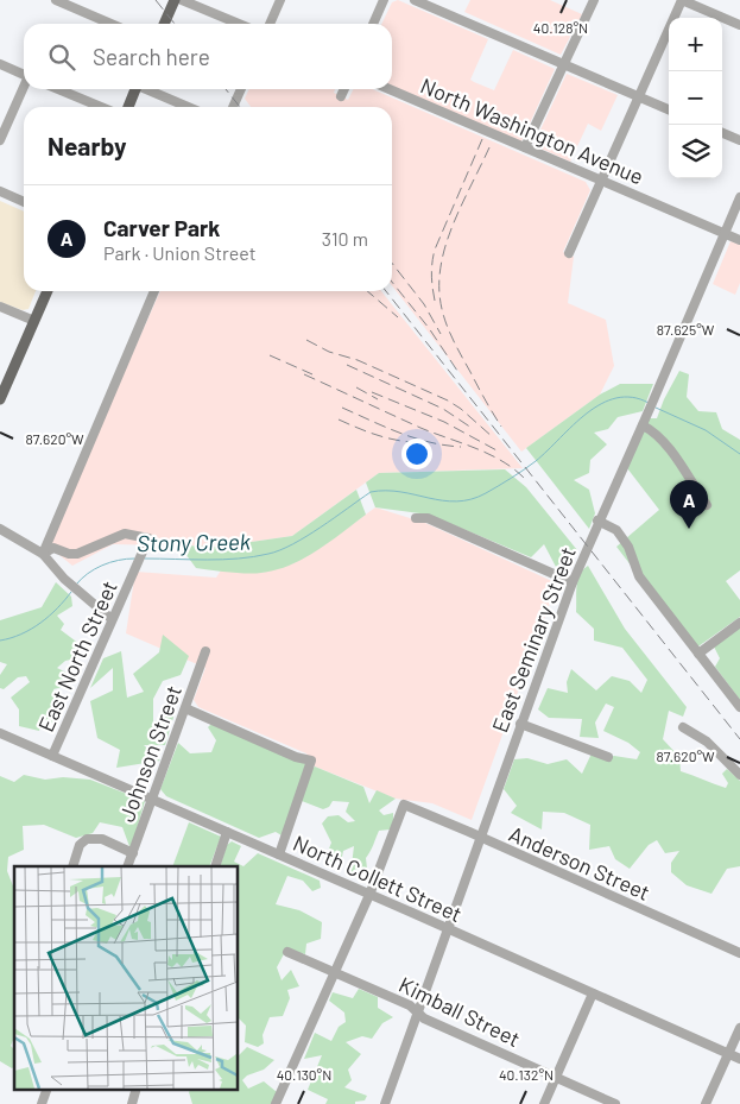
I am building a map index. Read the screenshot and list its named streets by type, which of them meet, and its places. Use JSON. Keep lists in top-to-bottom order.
{
  "streets": {
    "street": [
      "North Washington Avenue",
      "East Seminary Street",
      "East North Street",
      "Johnson Street",
      "Anderson Street",
      "North Collett Street",
      "Kimball Street"
    ]
  },
  "crossings": [
    ["North Washington Avenue", "East Seminary Street"],
    ["East Seminary Street", "Anderson Street"],
    ["East Seminary Street", "North Collett Street"],
    ["East Seminary Street", "Kimball Street"],
    ["East North Street", "North Collett Street"],
    ["Johnson Street", "North Collett Street"],
    ["Anderson Street", "North Collett Street"]
  ],
  "water": ["Stony Creek"],
  "page": {
    "map_buttons": ["+", "−"],
    "search": "Search here",
    "heading": "Nearby",
    "list": [
      {
        "mark": "A",
        "name": "Carver Park",
        "note": "Park · Union Street",
        "value": "310 m"
      }
    ],
    "pins": "A"
  },
  "coordinates": [
    "40.128°N",
    "87.625°W",
    "87.620°W",
    "40.130°N",
    "40.132°N"
  ]
}
